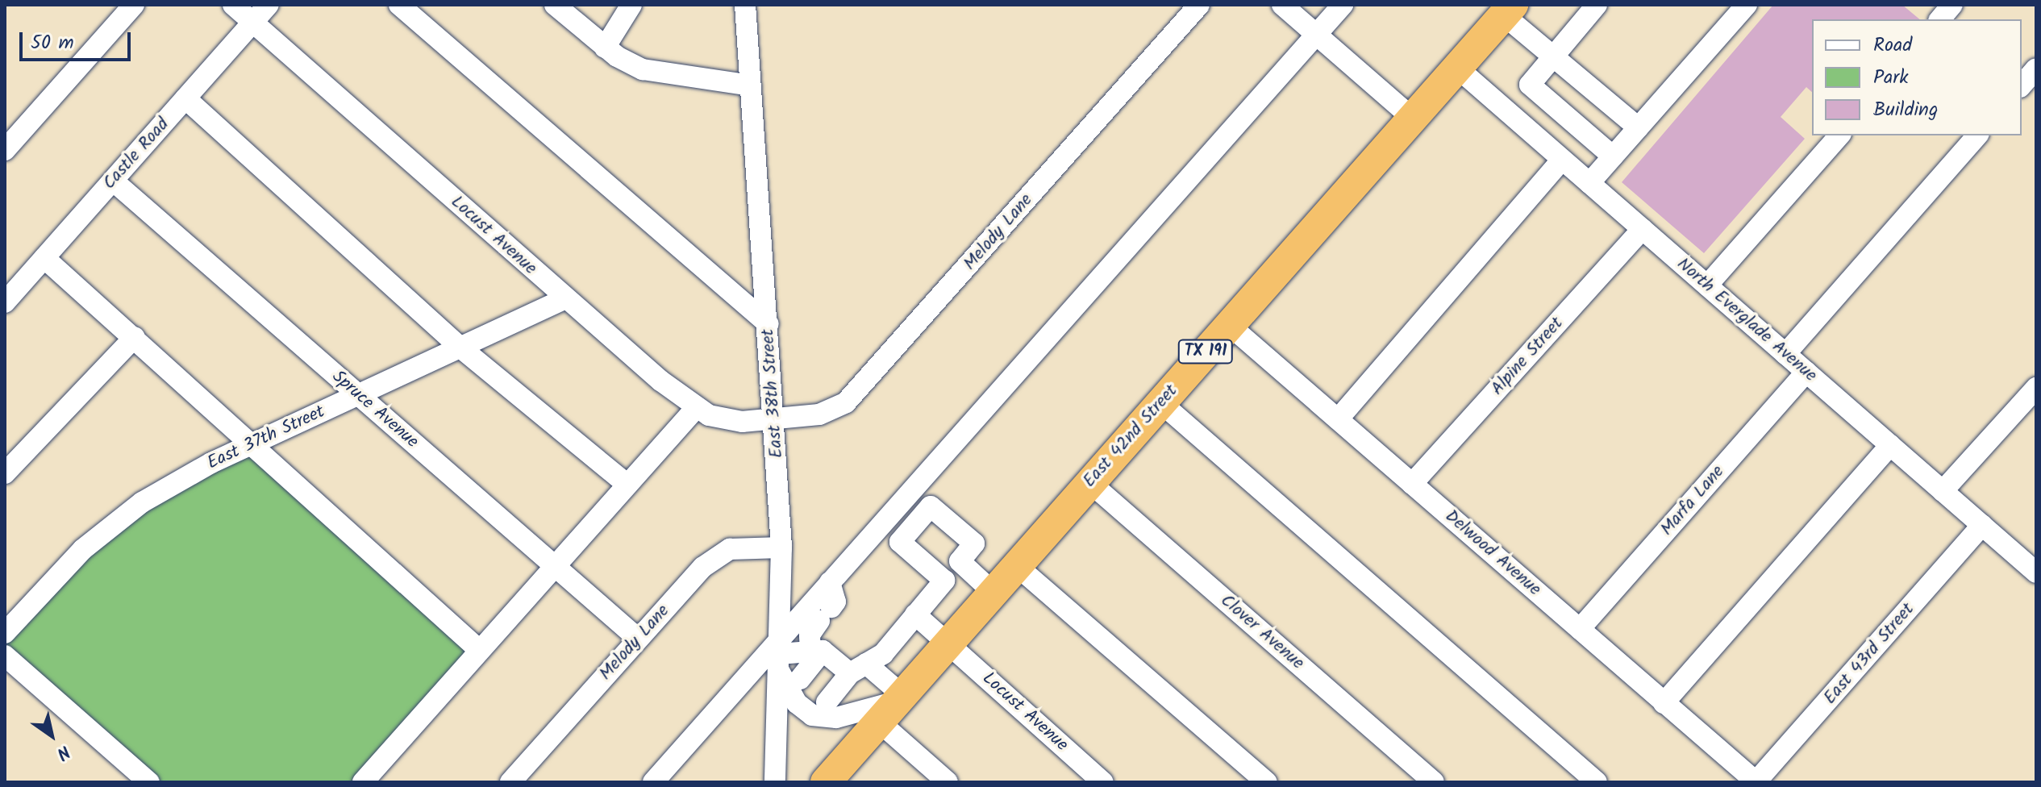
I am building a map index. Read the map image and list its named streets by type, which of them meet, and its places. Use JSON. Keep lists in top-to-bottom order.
{
  "streets": {
    "highway": ["TX 191", "East 42nd Street"],
    "street": [
      "Castle Road",
      "Melody Lane",
      "Locust Avenue",
      "North Everglade Avenue",
      "Alpine Street",
      "East 38th Street",
      "Spruce Avenue",
      "East 37th Street",
      "Marfa Lane",
      "Delwood Avenue",
      "Clover Avenue",
      "East 43rd Street"
    ]
  },
  "crossings": [
    ["Castle Road", "Locust Avenue"],
    ["Castle Road", "Spruce Avenue"],
    ["Melody Lane", "Locust Avenue"],
    ["Melody Lane", "East 38th Street"],
    ["Melody Lane", "Spruce Avenue"],
    ["Locust Avenue", "East 38th Street"],
    ["Locust Avenue", "East 42nd Street"],
    ["Locust Avenue", "East 37th Street"],
    ["North Everglade Avenue", "Alpine Street"],
    ["North Everglade Avenue", "East 42nd Street"],
    ["North Everglade Avenue", "Marfa Lane"],
    ["North Everglade Avenue", "East 43rd Street"],
    ["Alpine Street", "Delwood Avenue"],
    ["Spruce Avenue", "East 37th Street"],
    ["East 42nd Street", "Delwood Avenue"],
    ["East 42nd Street", "Clover Avenue"],
    ["Marfa Lane", "Delwood Avenue"],
    ["Delwood Avenue", "East 43rd Street"]
  ],
  "legend": ["Road", "Park", "Building"],
  "scale_bar": "50 m",
  "north": "bottom right"
}
